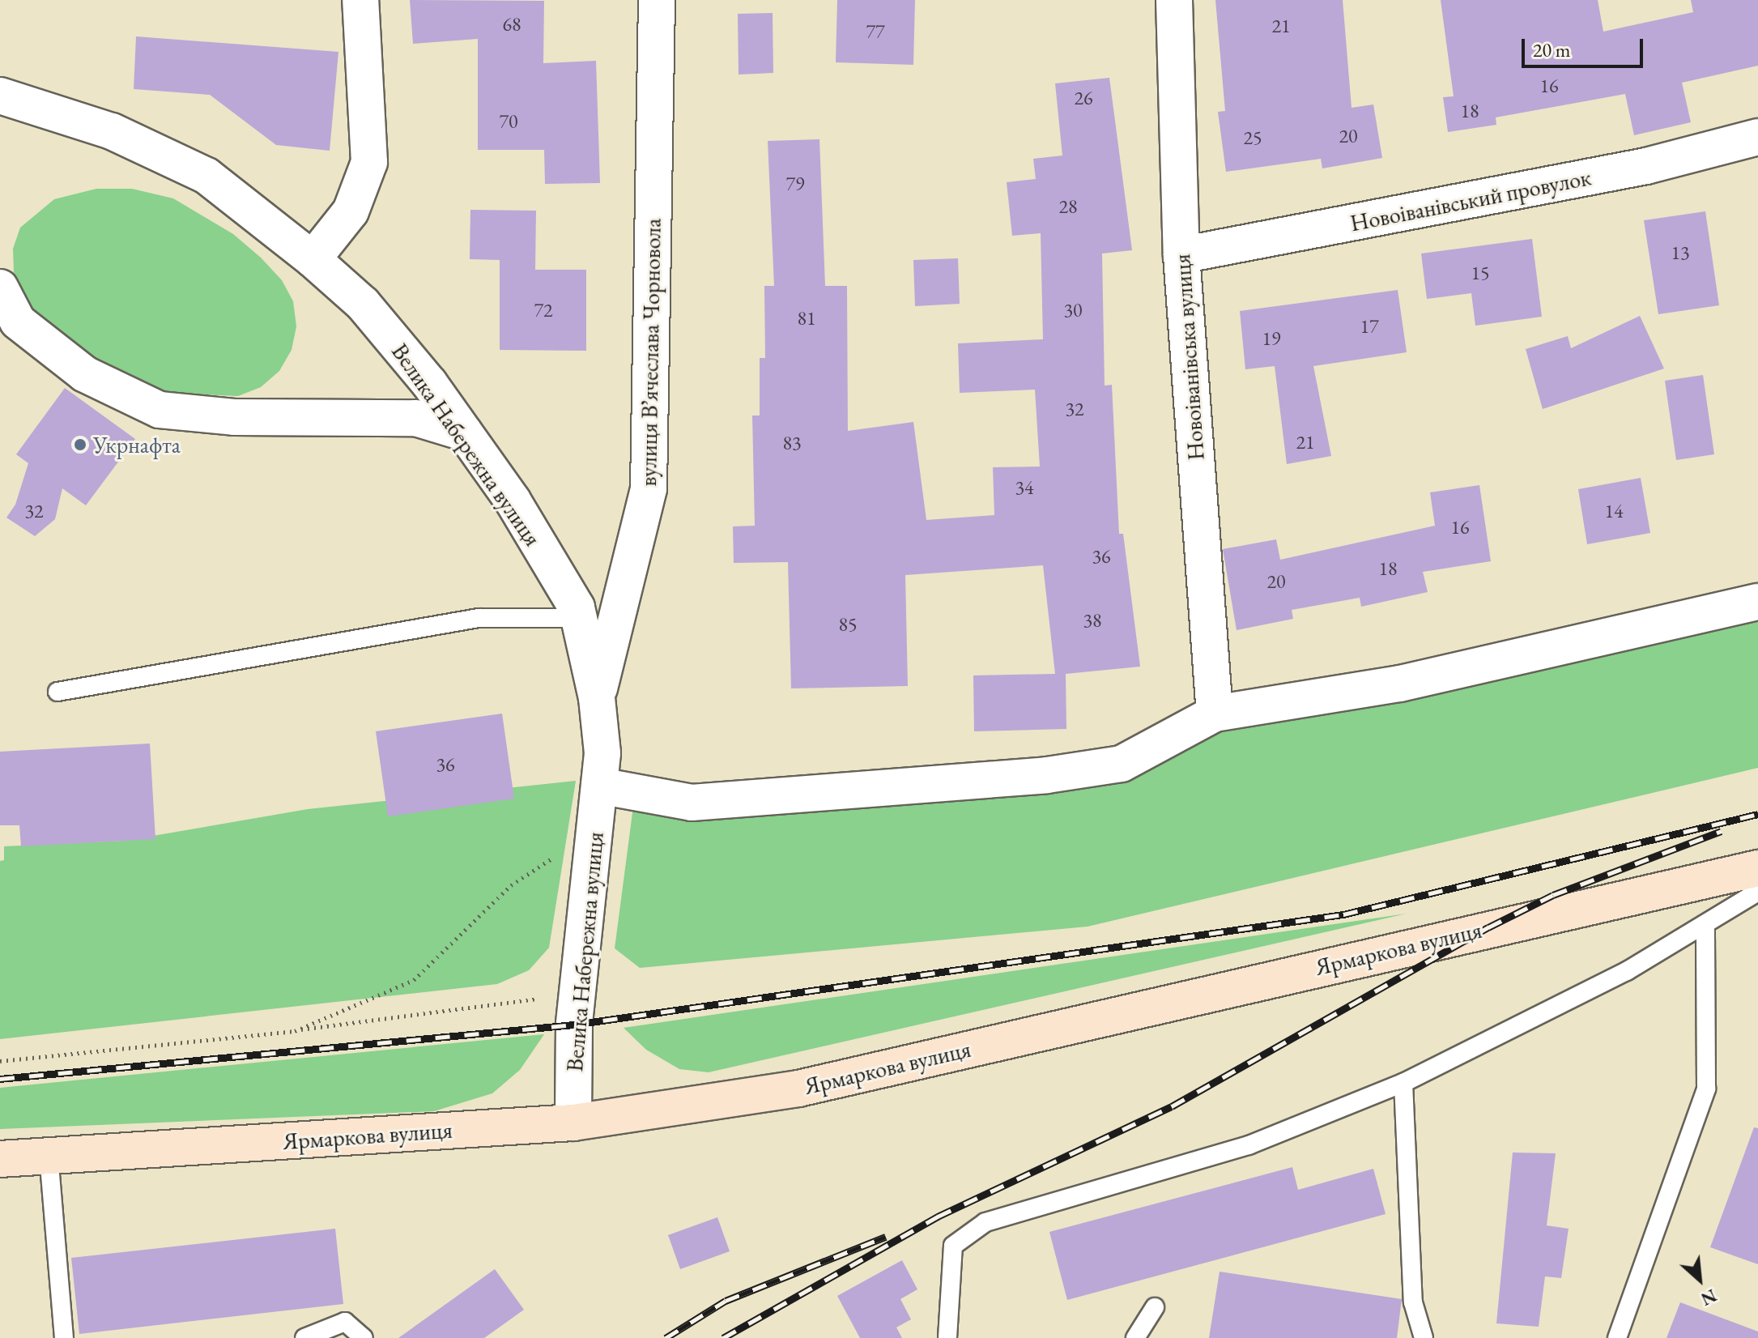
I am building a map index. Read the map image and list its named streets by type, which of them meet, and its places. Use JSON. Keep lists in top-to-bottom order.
{
  "streets": {
    "main road": ["Ярмаркова вулиця"],
    "street": [
      "Новоіванівський провулок",
      "вулиця Вʼячеслава Чорновола",
      "Новоіванівська вулиця",
      "Велика Набережна вулиця"
    ]
  },
  "crossings": [
    ["Новоіванівський провулок", "Новоіванівська вулиця"],
    ["вулиця Вʼячеслава Чорновола", "Велика Набережна вулиця"],
    ["Велика Набережна вулиця", "Ярмаркова вулиця"]
  ],
  "places": ["Укрнафта"],
  "house_numbers": [
    "68",
    "21",
    "77",
    "16",
    "26",
    "18",
    "70",
    "20",
    "25",
    "79",
    "28",
    "13",
    "15",
    "72",
    "30",
    "81",
    "17",
    "19",
    "32",
    "21",
    "83",
    "34",
    "32",
    "14",
    "16",
    "36",
    "18",
    "20",
    "38",
    "85",
    "36"
  ],
  "scale_bar": "20 m",
  "north": "bottom right"
}
